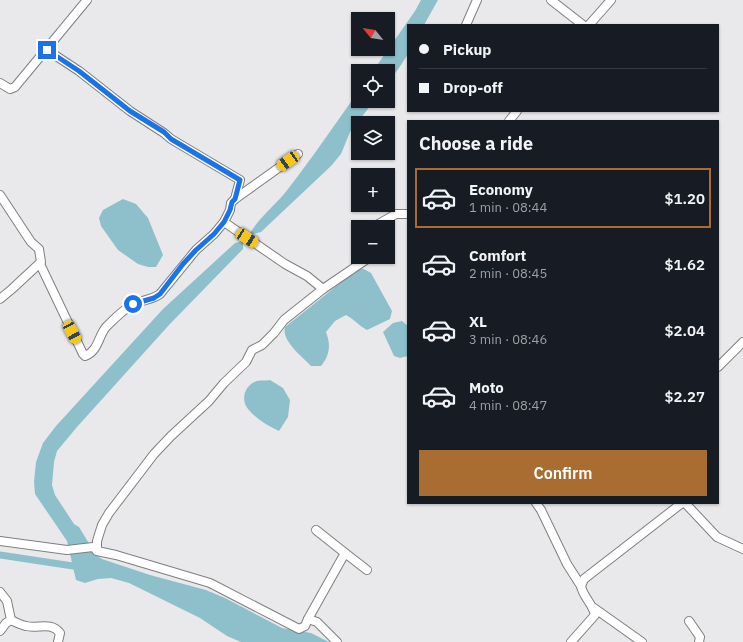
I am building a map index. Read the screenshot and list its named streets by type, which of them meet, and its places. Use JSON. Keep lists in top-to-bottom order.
{
  "north": "top left",
  "page": {
    "map_buttons": ["+", "−"],
    "banner": ["Pickup", "Drop-off"],
    "heading": "Choose a ride",
    "list": [
      {
        "name": "Economy",
        "note": "1 min · 08:44",
        "value": "$1.20"
      },
      {
        "name": "Comfort",
        "note": "2 min · 08:45",
        "value": "$1.62"
      },
      {
        "name": "XL",
        "note": "3 min · 08:46",
        "value": "$2.04"
      },
      {
        "name": "Moto",
        "note": "4 min · 08:47",
        "value": "$2.27"
      }
    ],
    "buttons": "Confirm"
  }
}
